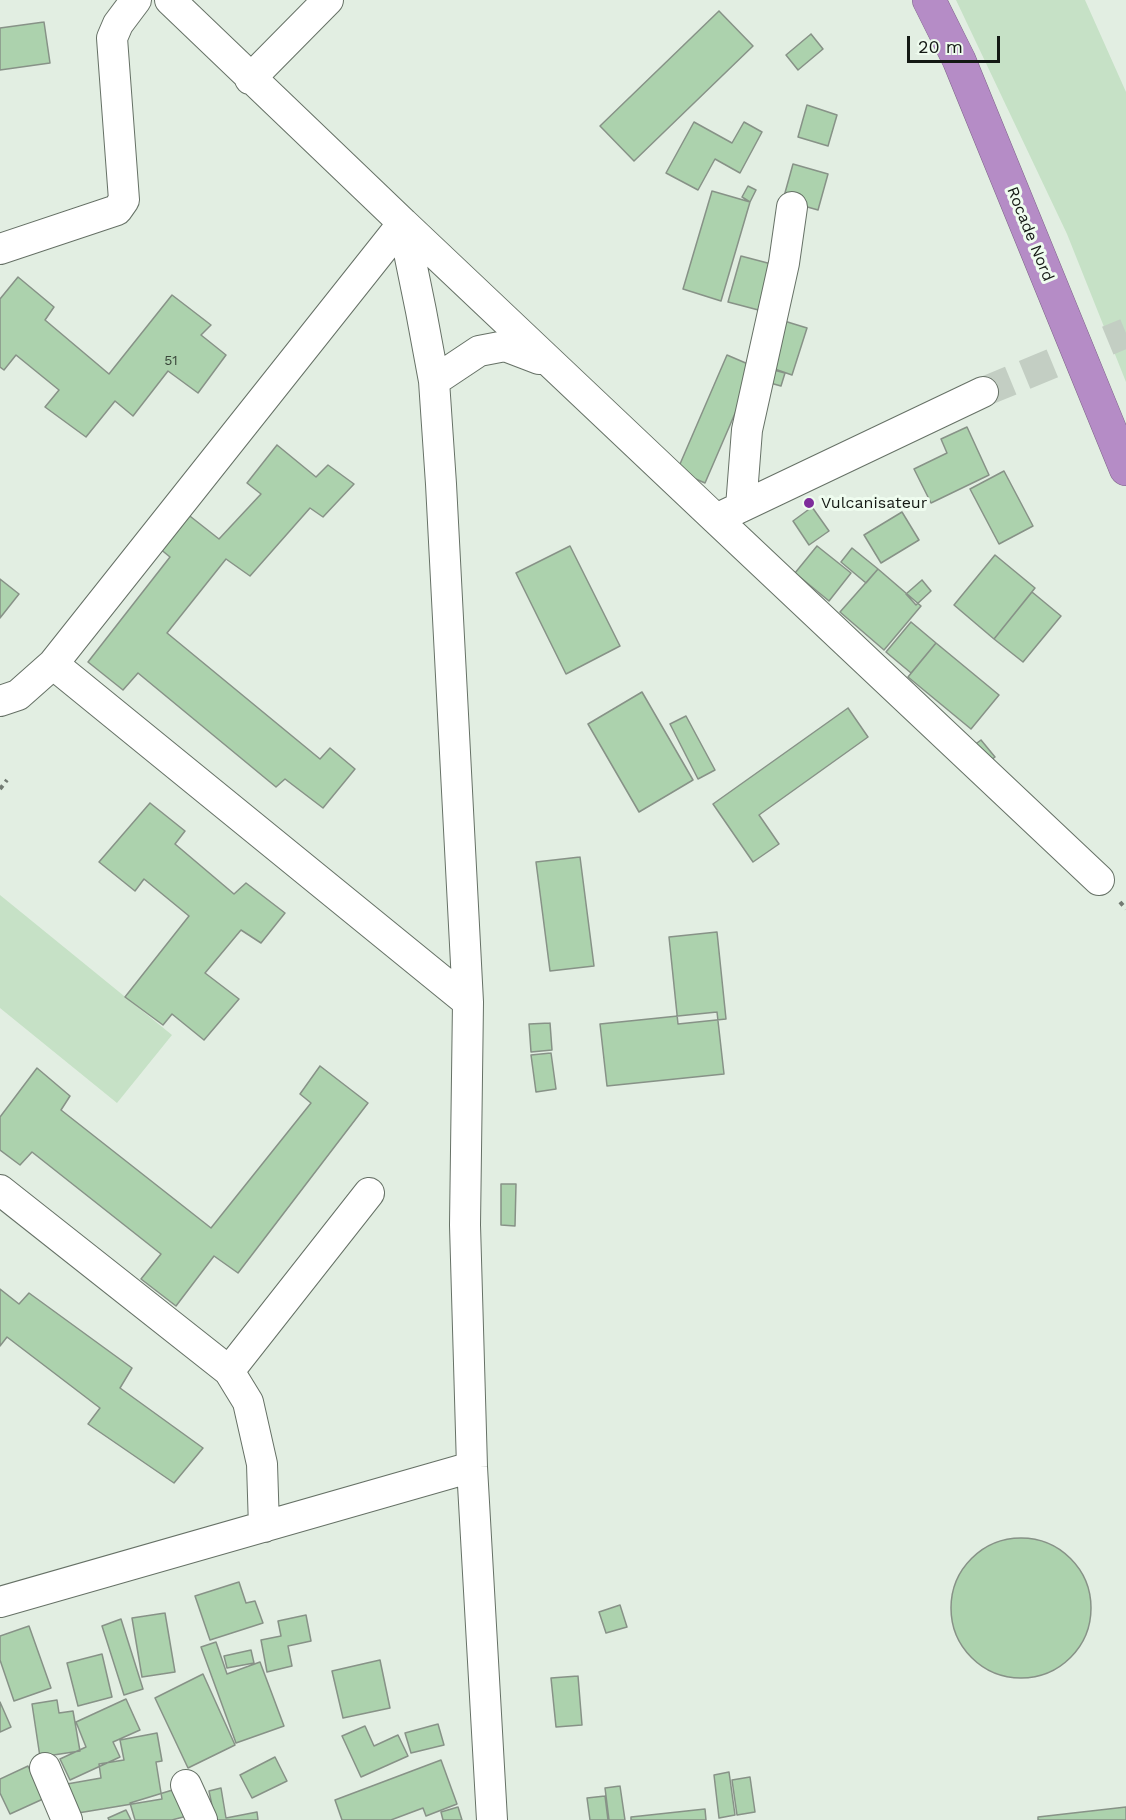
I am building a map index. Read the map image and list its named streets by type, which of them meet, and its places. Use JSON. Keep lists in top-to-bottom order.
{
  "streets": {
    "highway": ["Rocade Nord"]
  },
  "places": ["Vulcanisateur"],
  "house_numbers": ["51"],
  "scale_bar": "20 m"
}
